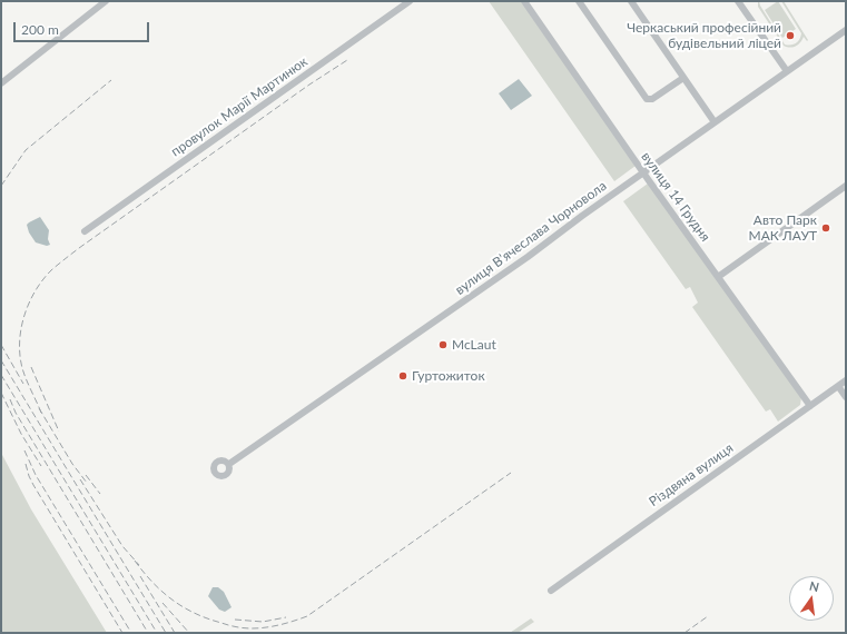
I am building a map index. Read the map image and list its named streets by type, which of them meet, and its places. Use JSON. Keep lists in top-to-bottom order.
{
  "streets": {
    "street": [
      "провулок Марії Мартинюк",
      "вулиця 14 Грудня",
      "вулиця Вʼячеслава Чорновола",
      "Різдвяна вулиця"
    ]
  },
  "crossings": [
    ["вулиця 14 Грудня", "вулиця Вʼячеслава Чорновола"],
    ["вулиця 14 Грудня", "Різдвяна вулиця"]
  ],
  "places": [
    "Черкаський професійний будівельний ліцей",
    "Авто Парк МАК ЛАУТ",
    "McLaut",
    "Гуртожиток"
  ],
  "scale_bar": "200 m",
  "north": "top"
}
